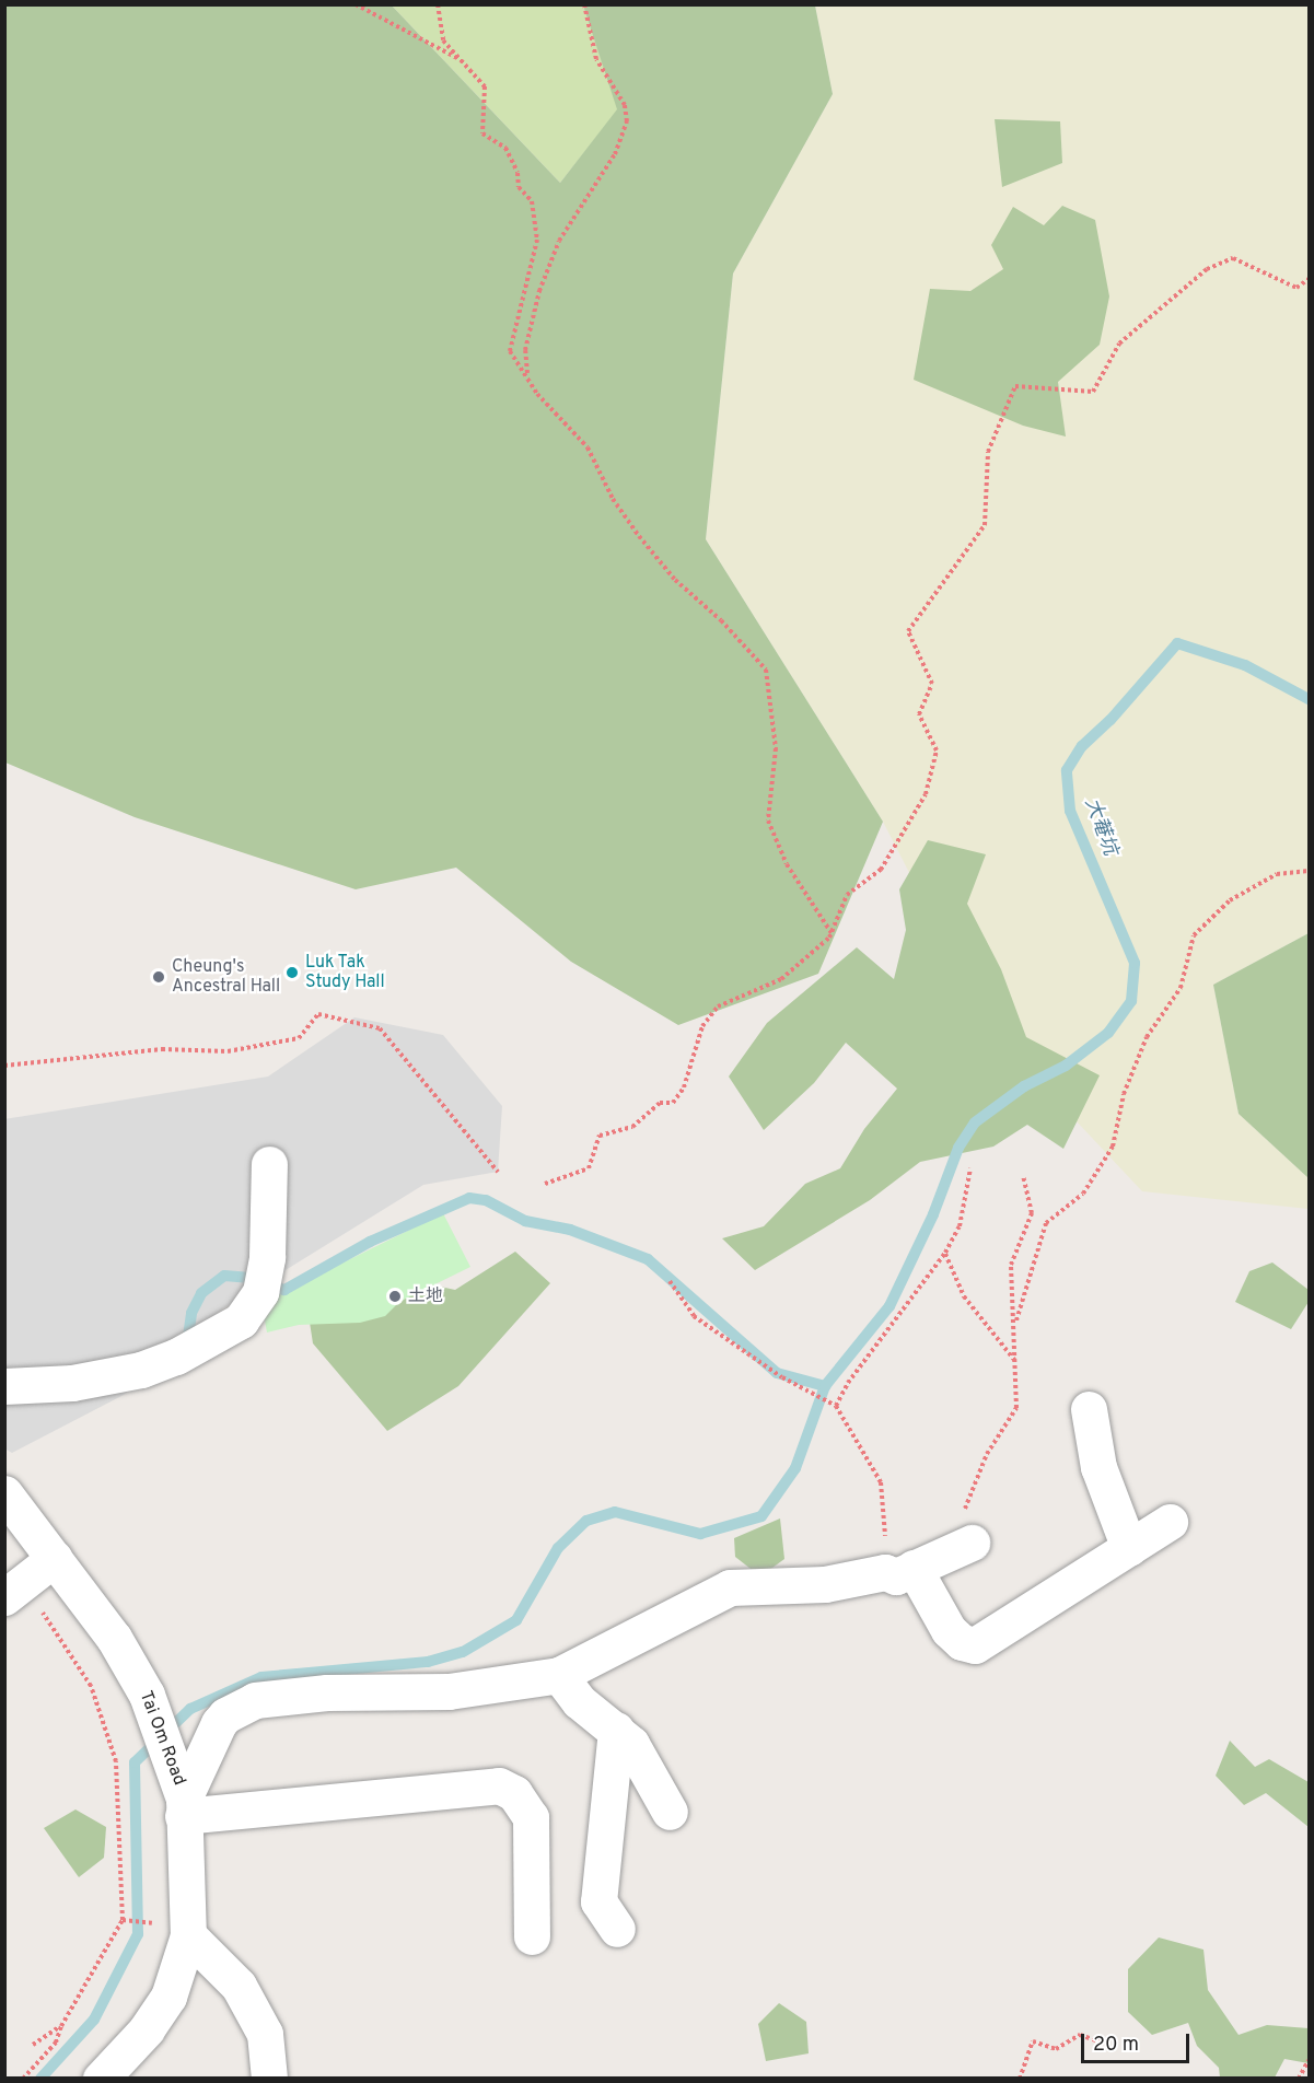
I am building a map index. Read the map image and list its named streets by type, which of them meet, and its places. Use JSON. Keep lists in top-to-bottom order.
{
  "streets": {
    "street": ["Tai Om Road"]
  },
  "water": ["大菴坑"],
  "places": ["Luk Tak Study Hall", "Cheung's Ancestral Hall", "土地"],
  "scale_bar": "20 m"
}
